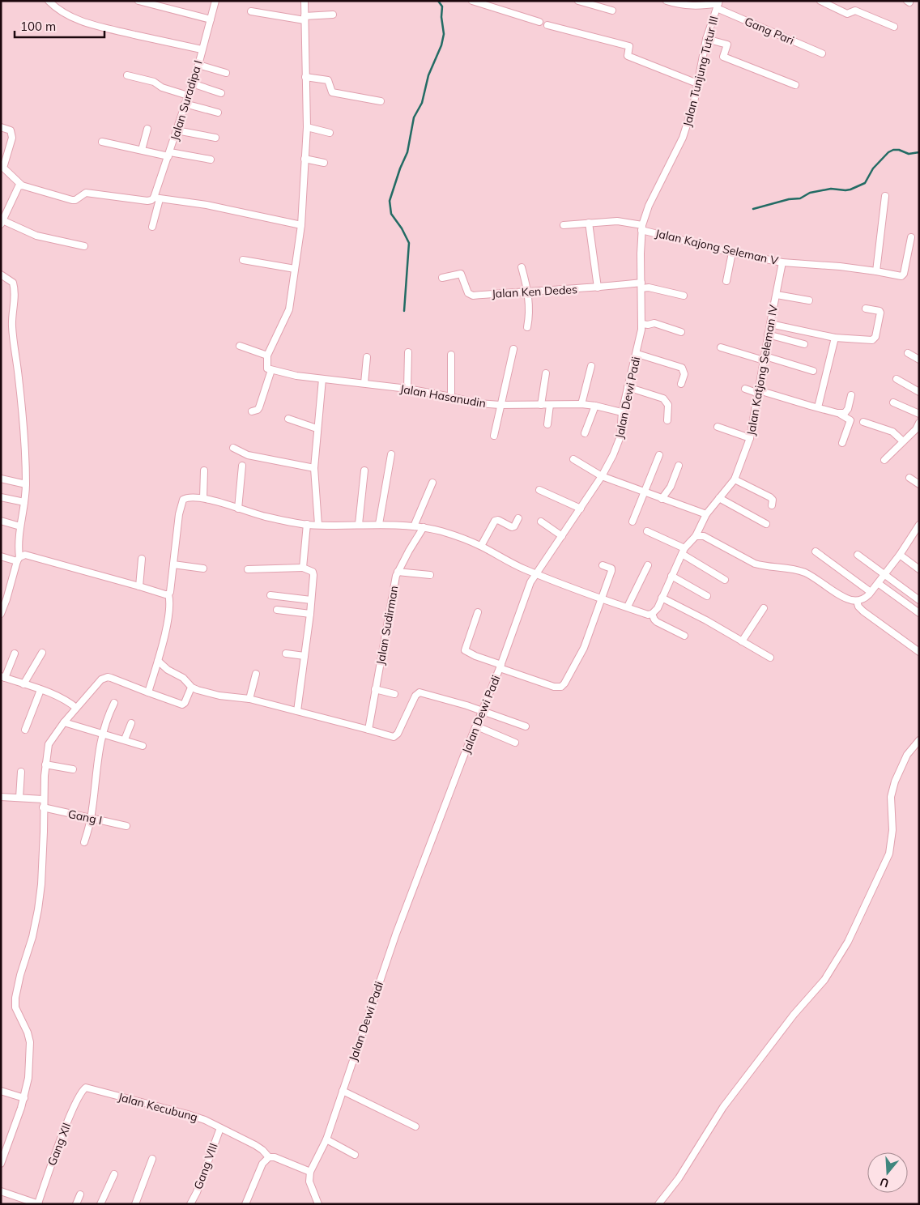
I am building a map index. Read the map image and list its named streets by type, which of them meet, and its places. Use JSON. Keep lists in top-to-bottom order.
{
  "streets": {
    "street": [
      "Gang Pari",
      "Jalan Tunjung Tutur III",
      "Jalan Suradipa I",
      "Jalan Kajong Seleman V",
      "Jalan Ken Dedes",
      "Jalan Katjong Seleman IV",
      "Jalan Hasanudin",
      "Jalan Dewi Padi",
      "Jalan Sudirman",
      "Gang I",
      "Jalan Kecubung",
      "Gang XII",
      "Gang VIII"
    ]
  },
  "crossings": [
    ["Gang Pari", "Jalan Tunjung Tutur III"],
    ["Jalan Tunjung Tutur III", "Jalan Kajong Seleman V"],
    ["Jalan Tunjung Tutur III", "Jalan Dewi Padi"],
    ["Jalan Kajong Seleman V", "Jalan Katjong Seleman IV"],
    ["Jalan Kajong Seleman V", "Jalan Dewi Padi"],
    ["Jalan Ken Dedes", "Jalan Dewi Padi"],
    ["Jalan Hasanudin", "Jalan Dewi Padi"],
    ["Jalan Kecubung", "Gang XII"],
    ["Jalan Kecubung", "Gang VIII"]
  ],
  "scale_bar": "100 m",
  "north": "bottom"
}
